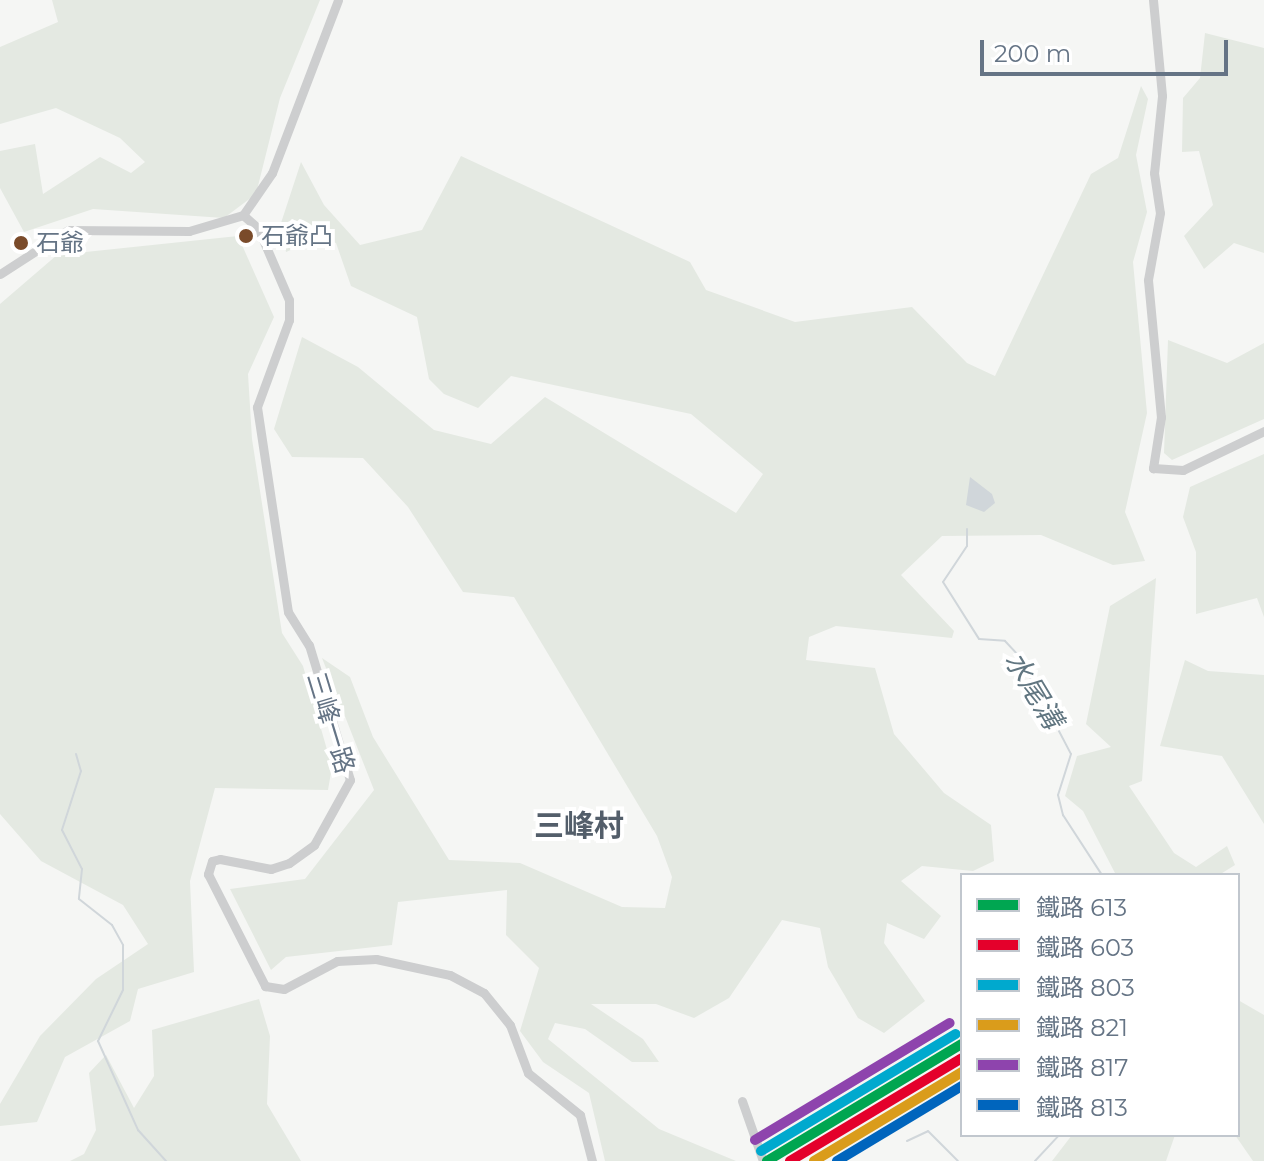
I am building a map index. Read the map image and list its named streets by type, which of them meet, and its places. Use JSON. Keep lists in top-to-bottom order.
{
  "streets": {
    "street": ["三峰一路"]
  },
  "districts": ["三峰村"],
  "water": ["水尾溝"],
  "places": ["石爺凸", "石爺"],
  "lines": [
    "rail line 817",
    "rail line 803",
    "rail line 613",
    "rail line 603",
    "rail line 821",
    "rail line 813"
  ],
  "legend": [
    "鐵路 613",
    "鐵路 603",
    "鐵路 803",
    "鐵路 821",
    "鐵路 817",
    "鐵路 813"
  ],
  "scale_bar": "200 m"
}
